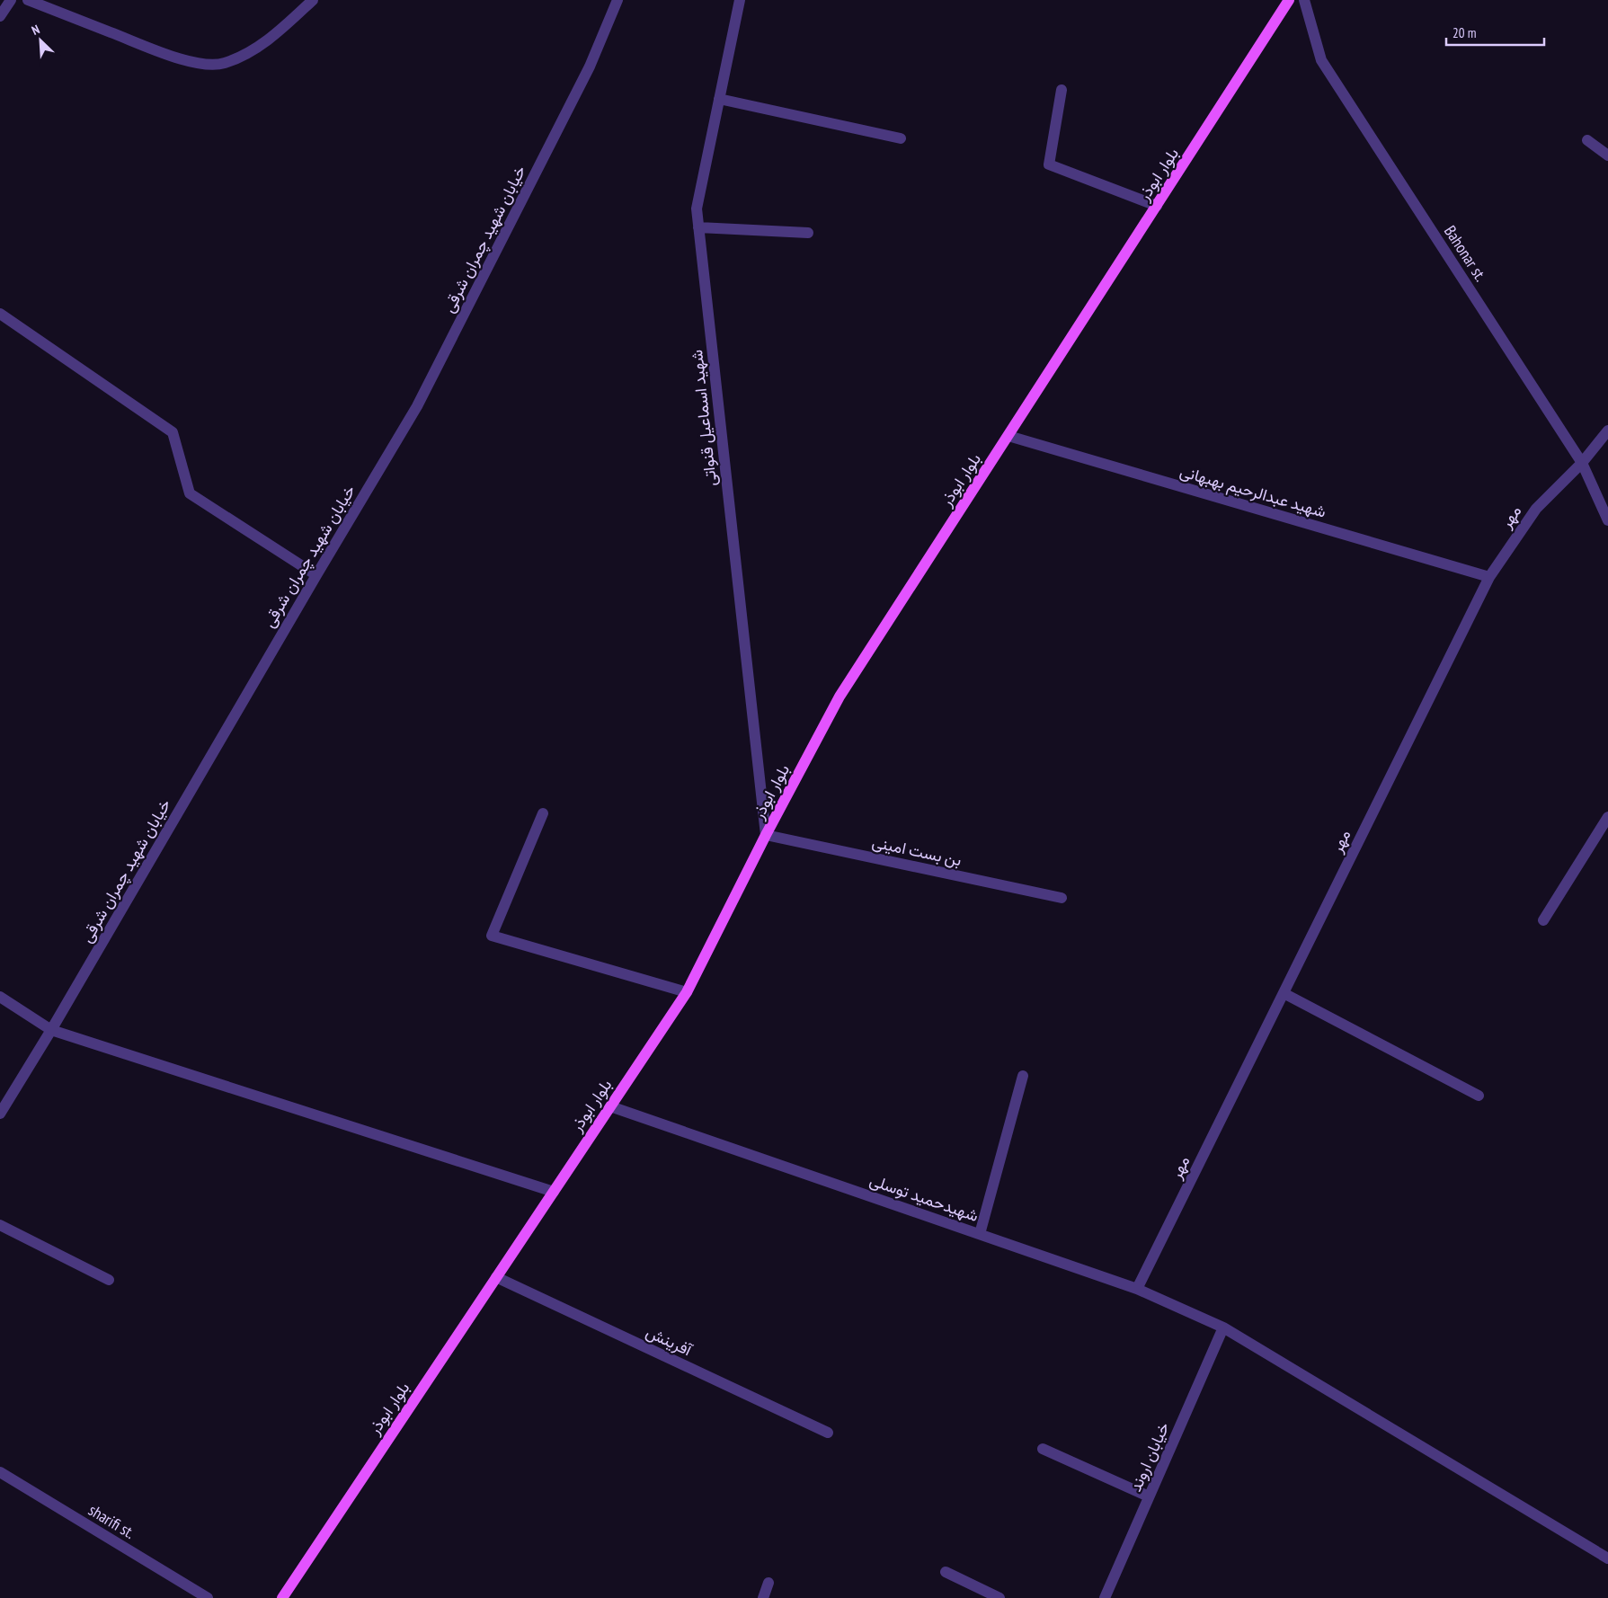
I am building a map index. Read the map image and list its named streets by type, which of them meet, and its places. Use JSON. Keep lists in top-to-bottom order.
{
  "streets": {
    "main road": ["بلوار ابوذر"],
    "street": [
      "خیابان شهید چمران شرقی",
      "Bahonar st.",
      "شهید اسماعیل قنواتی",
      "شهید عبدالرحیم بهبهانی",
      "مهر",
      "بن بست امینی",
      "شهیدحمید توسلی",
      "آفرینش",
      "خیابان اروند",
      "sharifi st."
    ]
  },
  "crossings": [
    ["بلوار ابوذر", "شهید اسماعیل قنواتی"],
    ["بلوار ابوذر", "شهید عبدالرحیم بهبهانی"],
    ["بلوار ابوذر", "بن بست امینی"],
    ["بلوار ابوذر", "شهیدحمید توسلی"],
    ["بلوار ابوذر", "آفرینش"],
    ["Bahonar st.", "مهر"],
    ["شهید اسماعیل قنواتی", "بن بست امینی"],
    ["شهید عبدالرحیم بهبهانی", "مهر"],
    ["مهر", "شهیدحمید توسلی"],
    ["شهیدحمید توسلی", "خیابان اروند"]
  ],
  "scale_bar": "20 m",
  "north": "top left"
}
